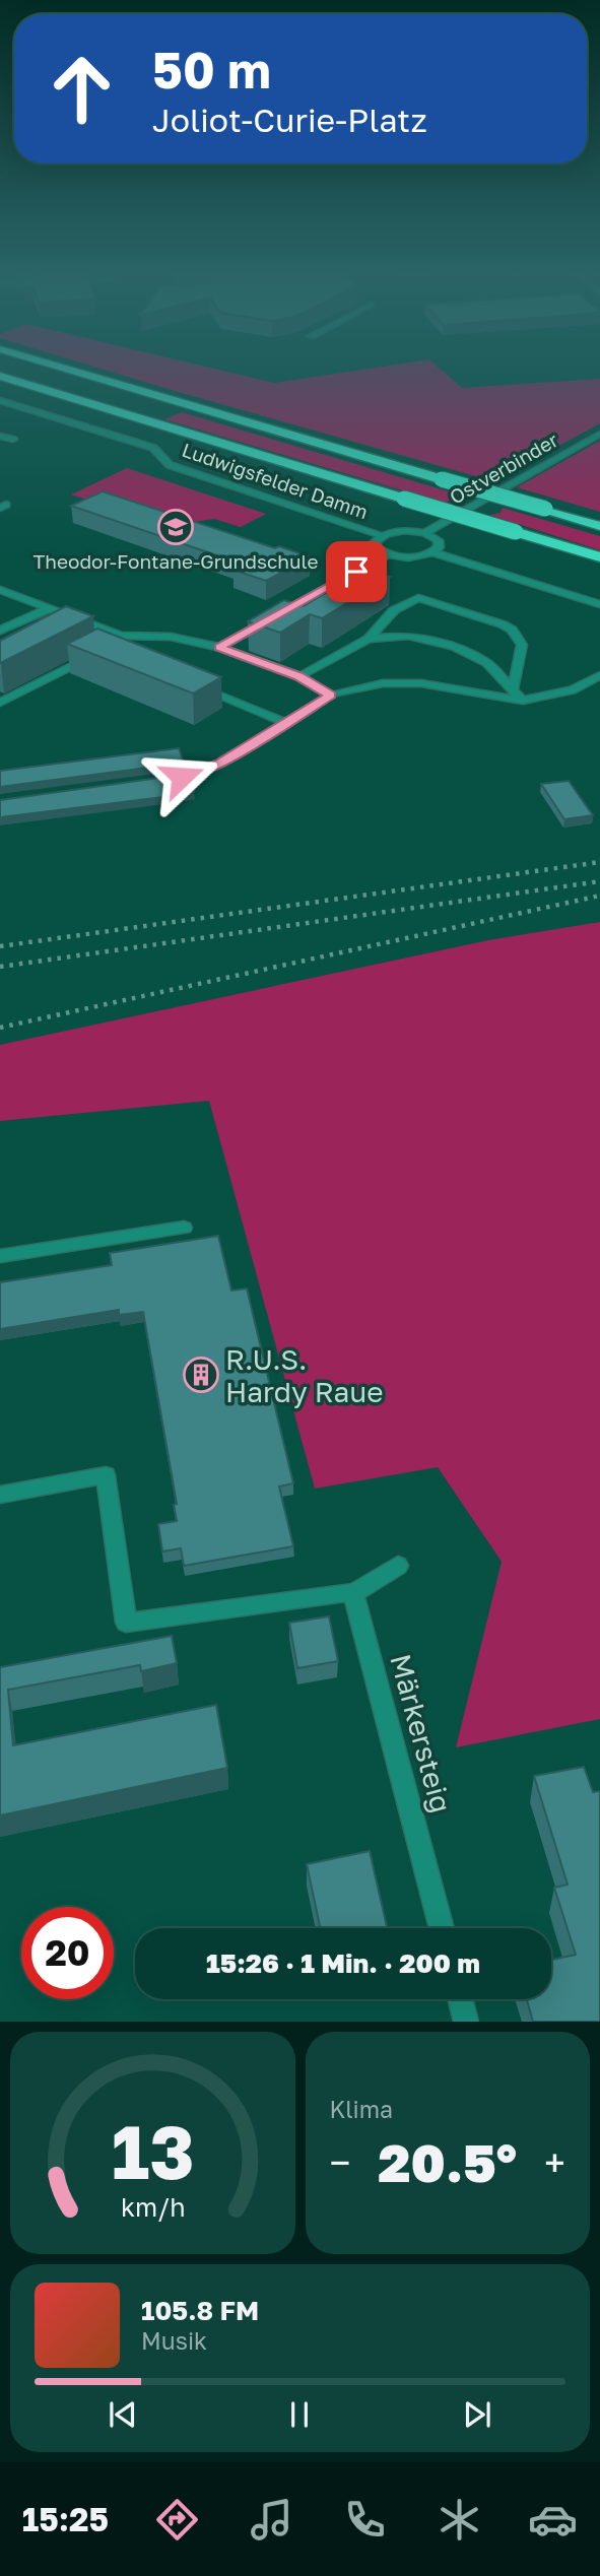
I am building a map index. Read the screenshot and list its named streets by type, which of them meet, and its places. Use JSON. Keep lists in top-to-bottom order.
{
  "streets": {
    "street": ["Ostverbinder", "Ludwigsfelder Damm", "Märkersteig"]
  },
  "places": {
    "school or university": ["Theodor-Fontane-Grundschule"],
    "building": ["R.U.S. Hardy Raue"]
  },
  "page": {
    "turn": ["50 m", "Joliot-Curie-Platz"],
    "limit": "20",
    "trip": "15:26 · 1 Min. · 200 m",
    "tile": "Klima",
    "heat": ["−", "20.5°", "+"],
    "song": ["105.8 FM", "Musik"],
    "tabs": "15:25",
    "gauge": ["13", "km/h"]
  }
}
